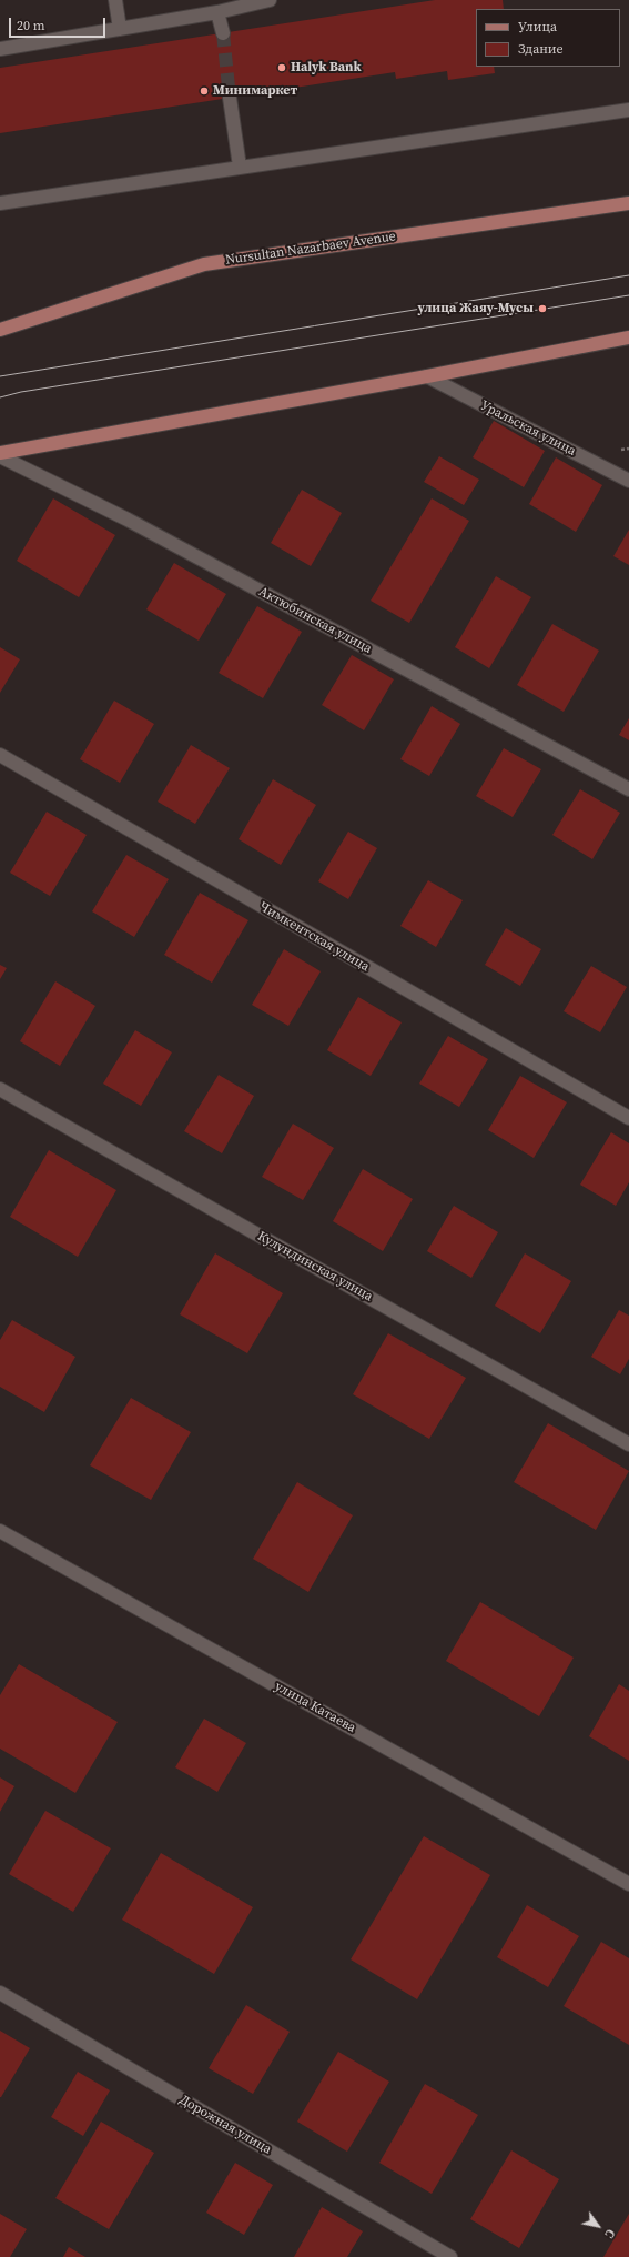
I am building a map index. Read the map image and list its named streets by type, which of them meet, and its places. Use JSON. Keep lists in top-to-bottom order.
{
  "streets": {
    "main road": ["Nursultan Nazarbaev Avenue"],
    "street": [
      "Уральская улица",
      "Актюбинская улица",
      "Чимкентская улица",
      "Кулундинская улица",
      "улица Катаева",
      "Дорожная улица"
    ]
  },
  "places": ["Halyk Bank", "Минимаркет", "улица Жаяу-Мусы"],
  "legend": ["Улица", "Здание"],
  "scale_bar": "20 m",
  "north": "bottom right"
}
